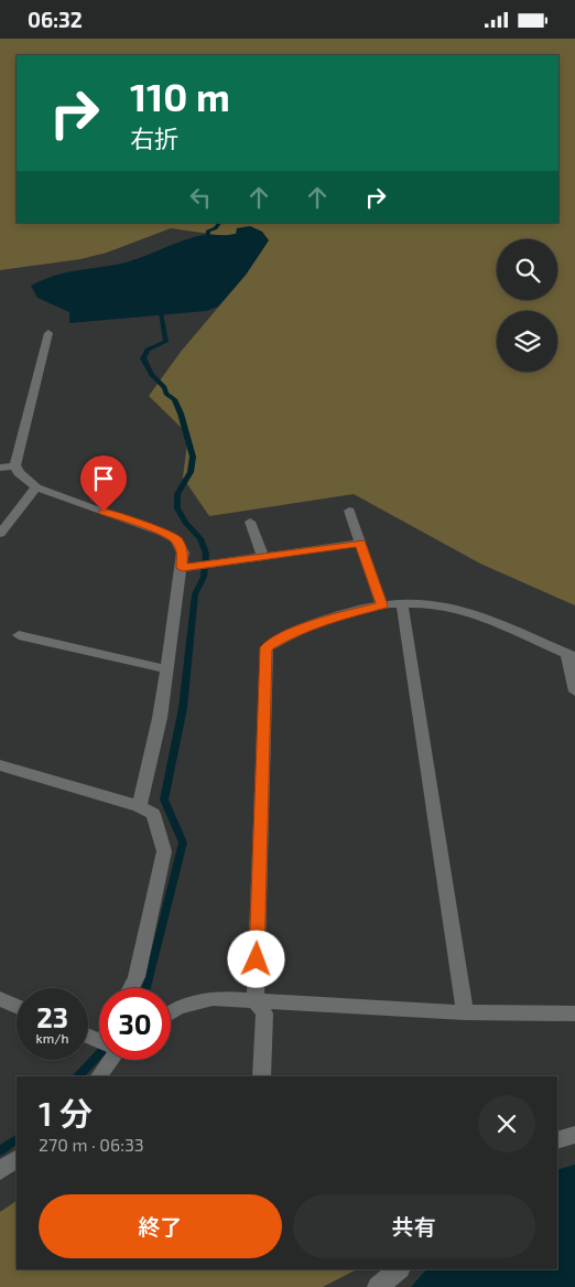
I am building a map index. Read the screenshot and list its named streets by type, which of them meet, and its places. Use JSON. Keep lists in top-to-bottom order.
{
  "page": {
    "status": "06:32",
    "turn": ["110 m", "右折"],
    "speed": "23 km/h",
    "limit": "30",
    "heading": ["1 分", "270 m · 06:33"],
    "buttons": ["終了", "共有"]
  }
}
